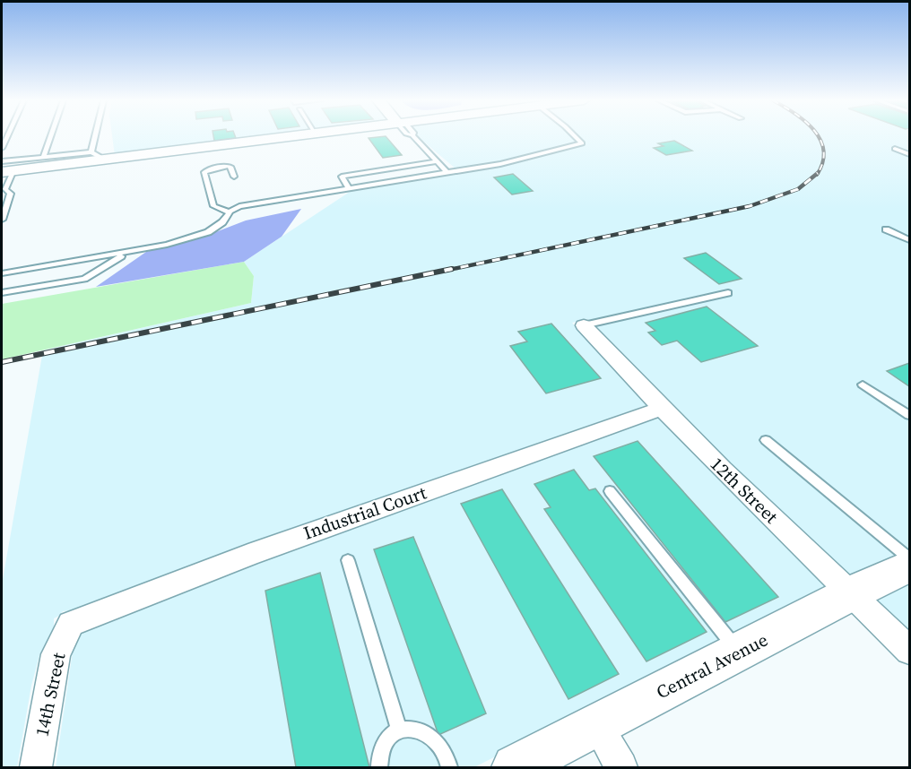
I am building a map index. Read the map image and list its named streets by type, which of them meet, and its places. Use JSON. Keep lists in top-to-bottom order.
{
  "streets": {
    "street": [
      "12th Street",
      "Industrial Court",
      "Central Avenue",
      "14th Street"
    ]
  },
  "crossings": [
    ["12th Street", "Industrial Court"],
    ["12th Street", "Central Avenue"],
    ["Industrial Court", "14th Street"]
  ]
}
